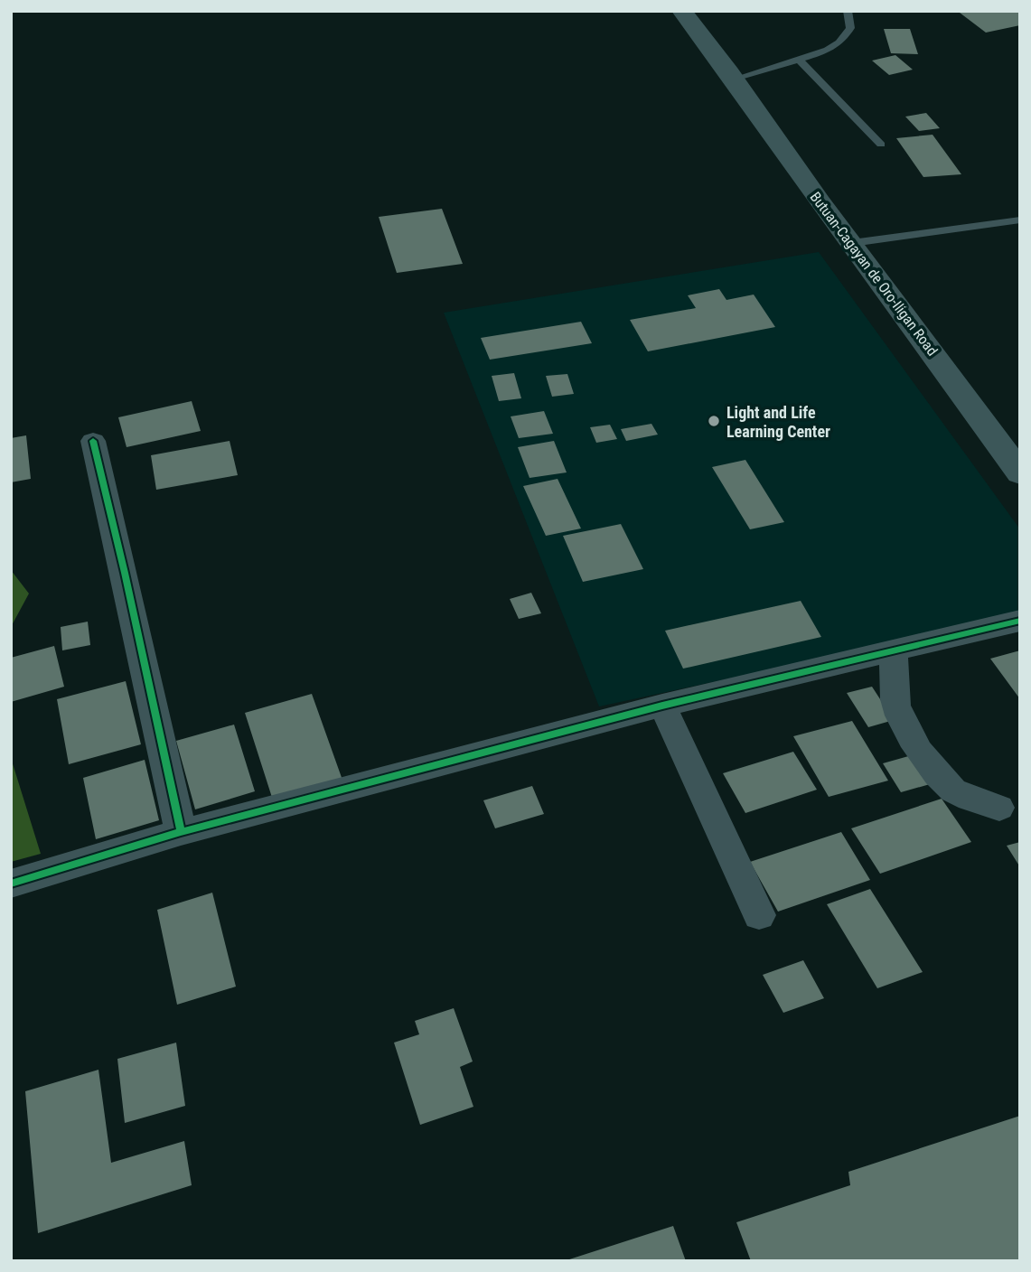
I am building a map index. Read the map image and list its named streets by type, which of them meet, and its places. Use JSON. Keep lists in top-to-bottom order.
{
  "streets": {
    "main road": ["Butuan-Cagayan de Oro-Iligan Road"]
  },
  "places": ["Light and Life Learning Center"]
}
